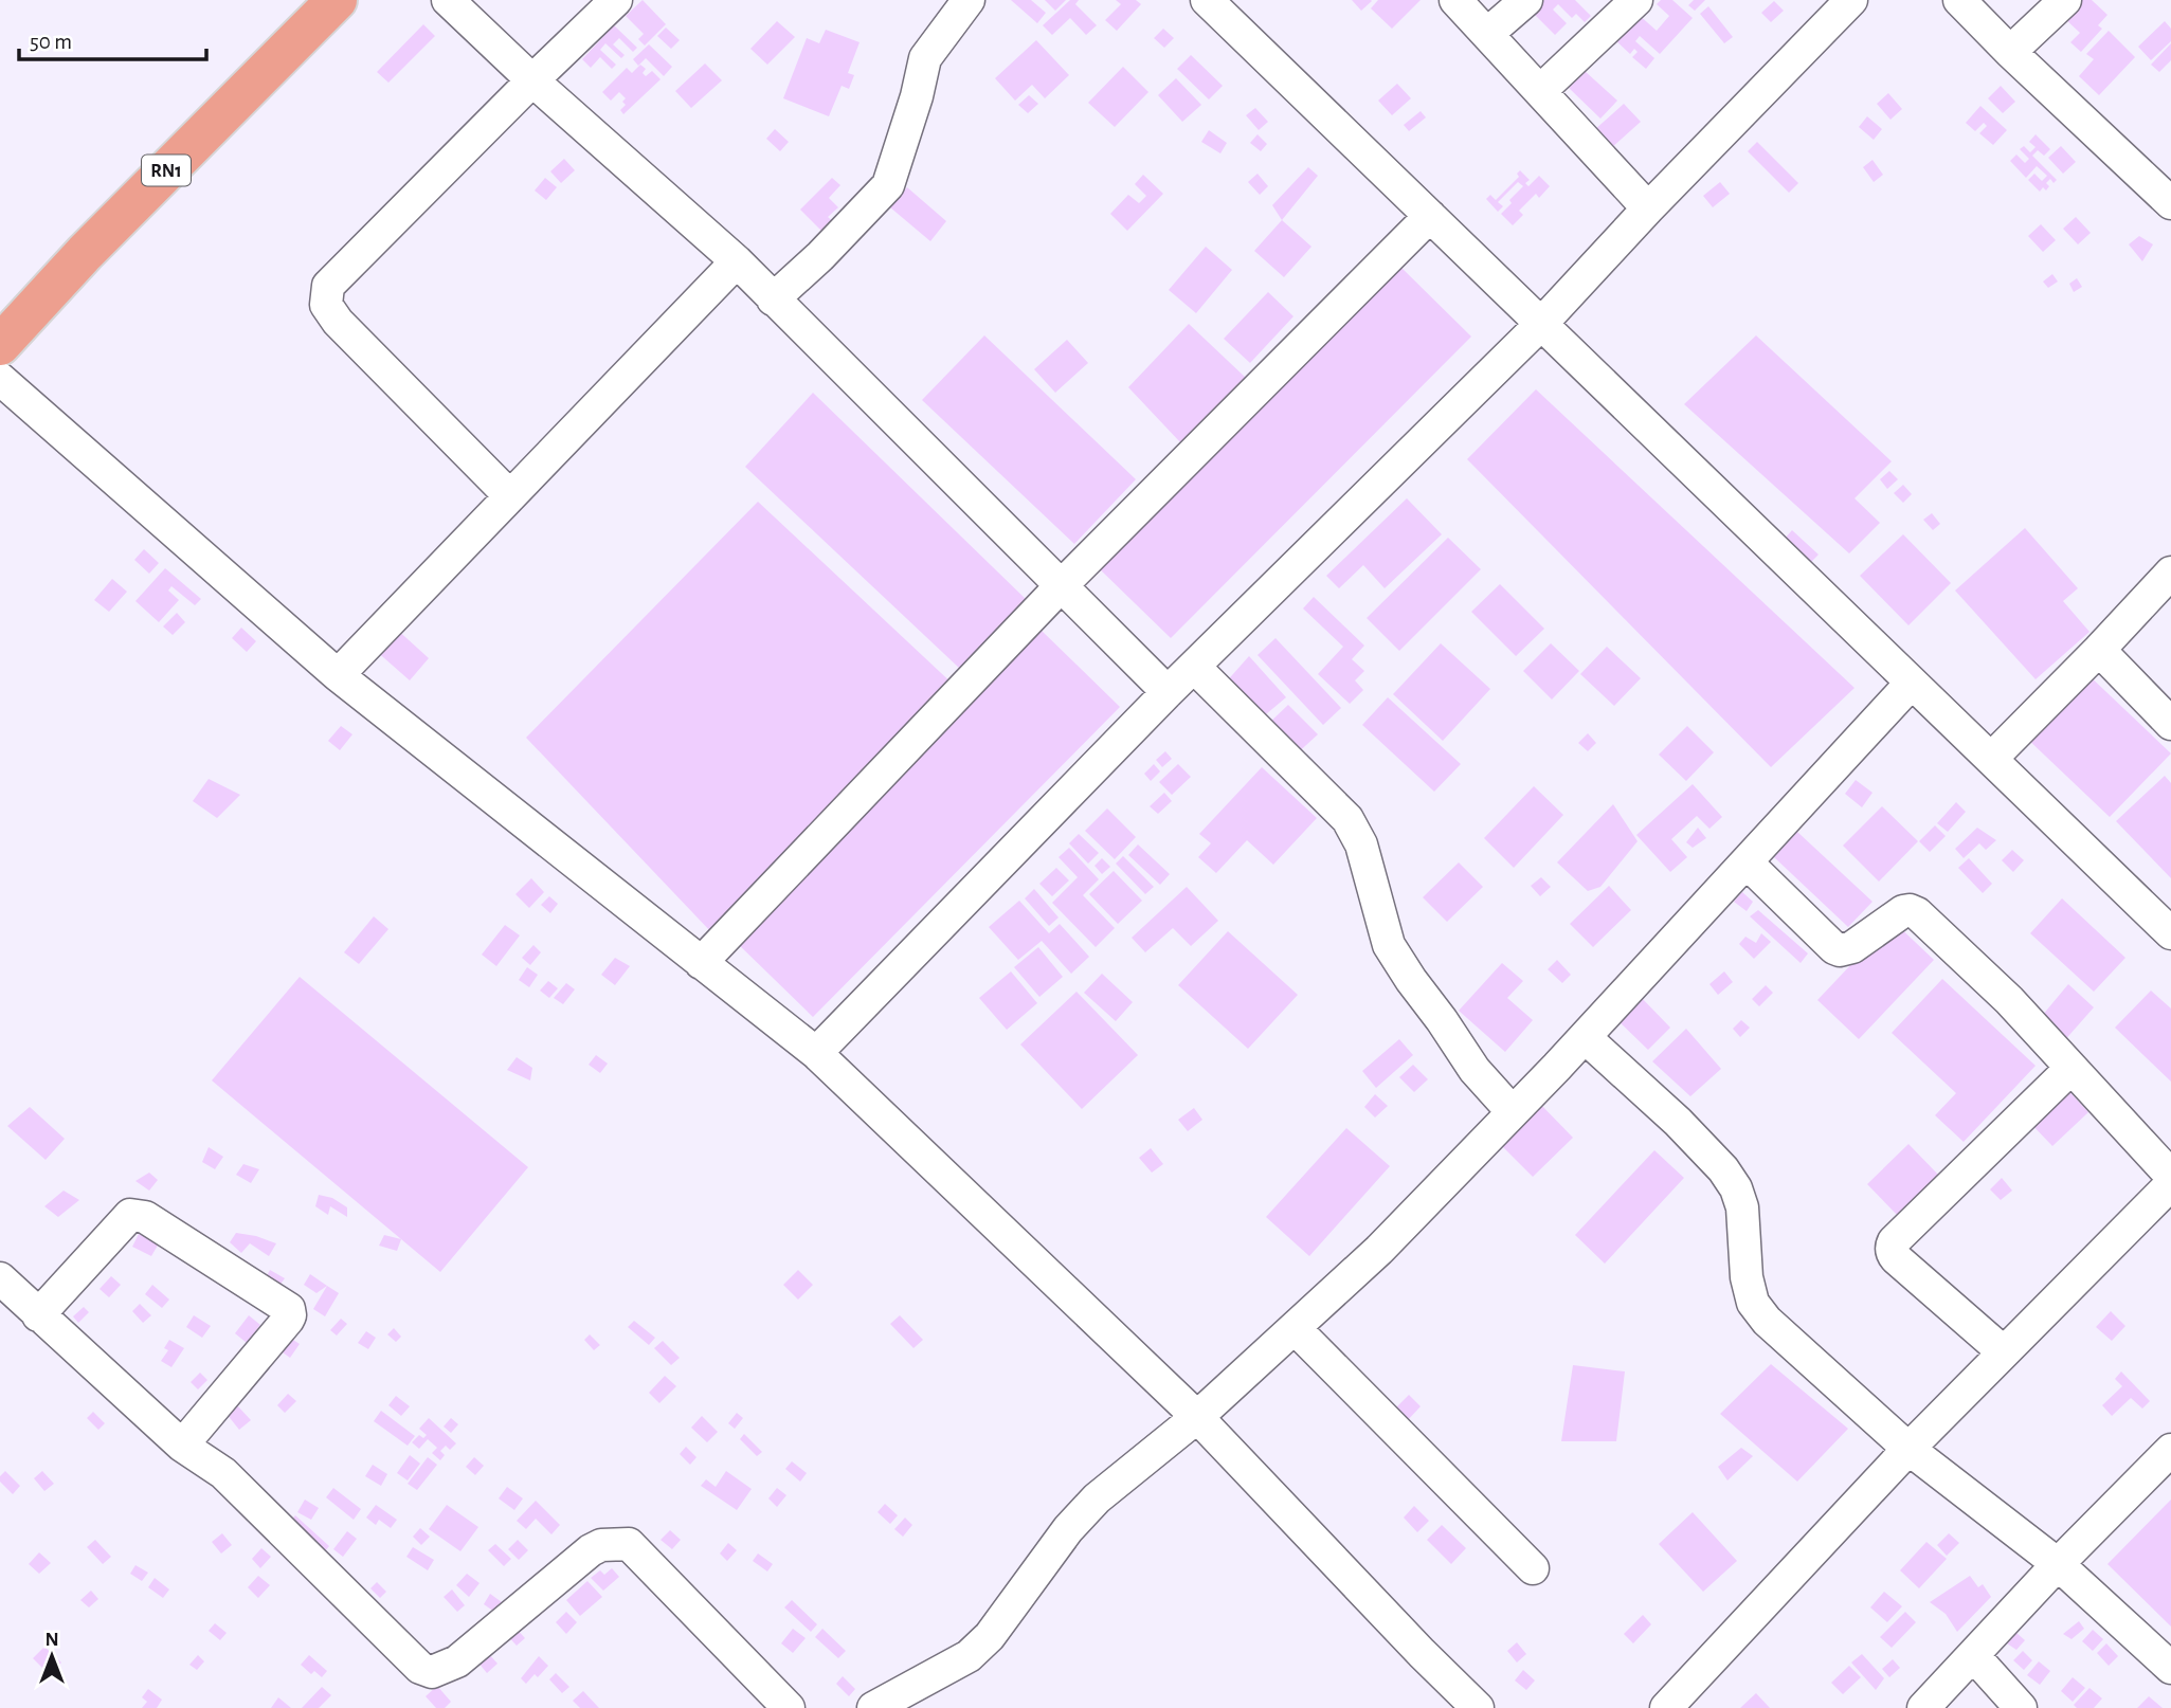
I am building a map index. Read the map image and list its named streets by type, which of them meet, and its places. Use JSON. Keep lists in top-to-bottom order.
{
  "streets": {
    "highway": ["RN1"]
  },
  "scale_bar": "50 m",
  "north": "top"
}
